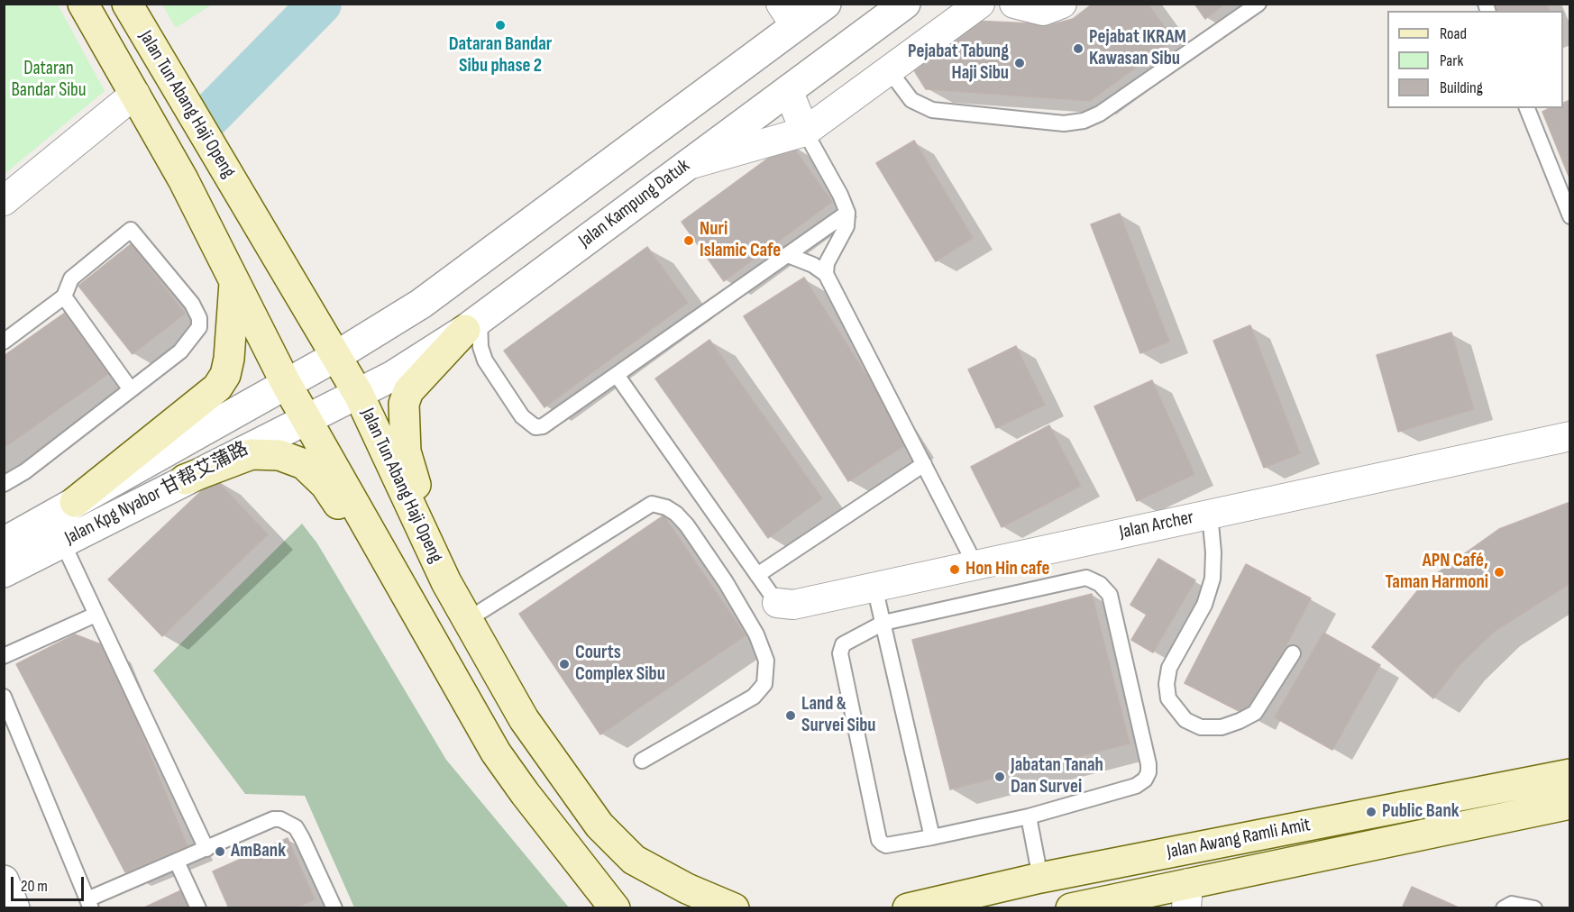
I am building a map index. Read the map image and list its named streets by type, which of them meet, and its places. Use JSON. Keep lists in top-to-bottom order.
{
  "streets": {
    "main road": ["Jalan Tun Abang Haji Openg", "Jalan Awang Ramli Amit"],
    "street": ["Jalan Kampung Datuk", "Jalan Kpg Nyabor 甘帮艾蒲路", "Jalan Archer"]
  },
  "crossings": [
    ["Jalan Tun Abang Haji Openg", "Jalan Kampung Datuk"],
    ["Jalan Tun Abang Haji Openg", "Jalan Kpg Nyabor 甘帮艾蒲路"],
    ["Jalan Kampung Datuk", "Jalan Kpg Nyabor 甘帮艾蒲路"]
  ],
  "parks": ["Dataran Bandar Sibu"],
  "places": [
    "Dataran Bandar Sibu phase 2",
    "Pejabat IKRAM Kawasan Sibu",
    "Pejabat Tabung Haji Sibu",
    "Nuri Islamic Cafe",
    "Hon Hin cafe",
    "APN Café, Taman Harmoni",
    "Courts Complex Sibu",
    "Land & Survei Sibu",
    "Jabatan Tanah Dan Survei",
    "Public Bank",
    "AmBank"
  ],
  "legend": ["Road", "Park", "Building"],
  "scale_bar": "20 m"
}
